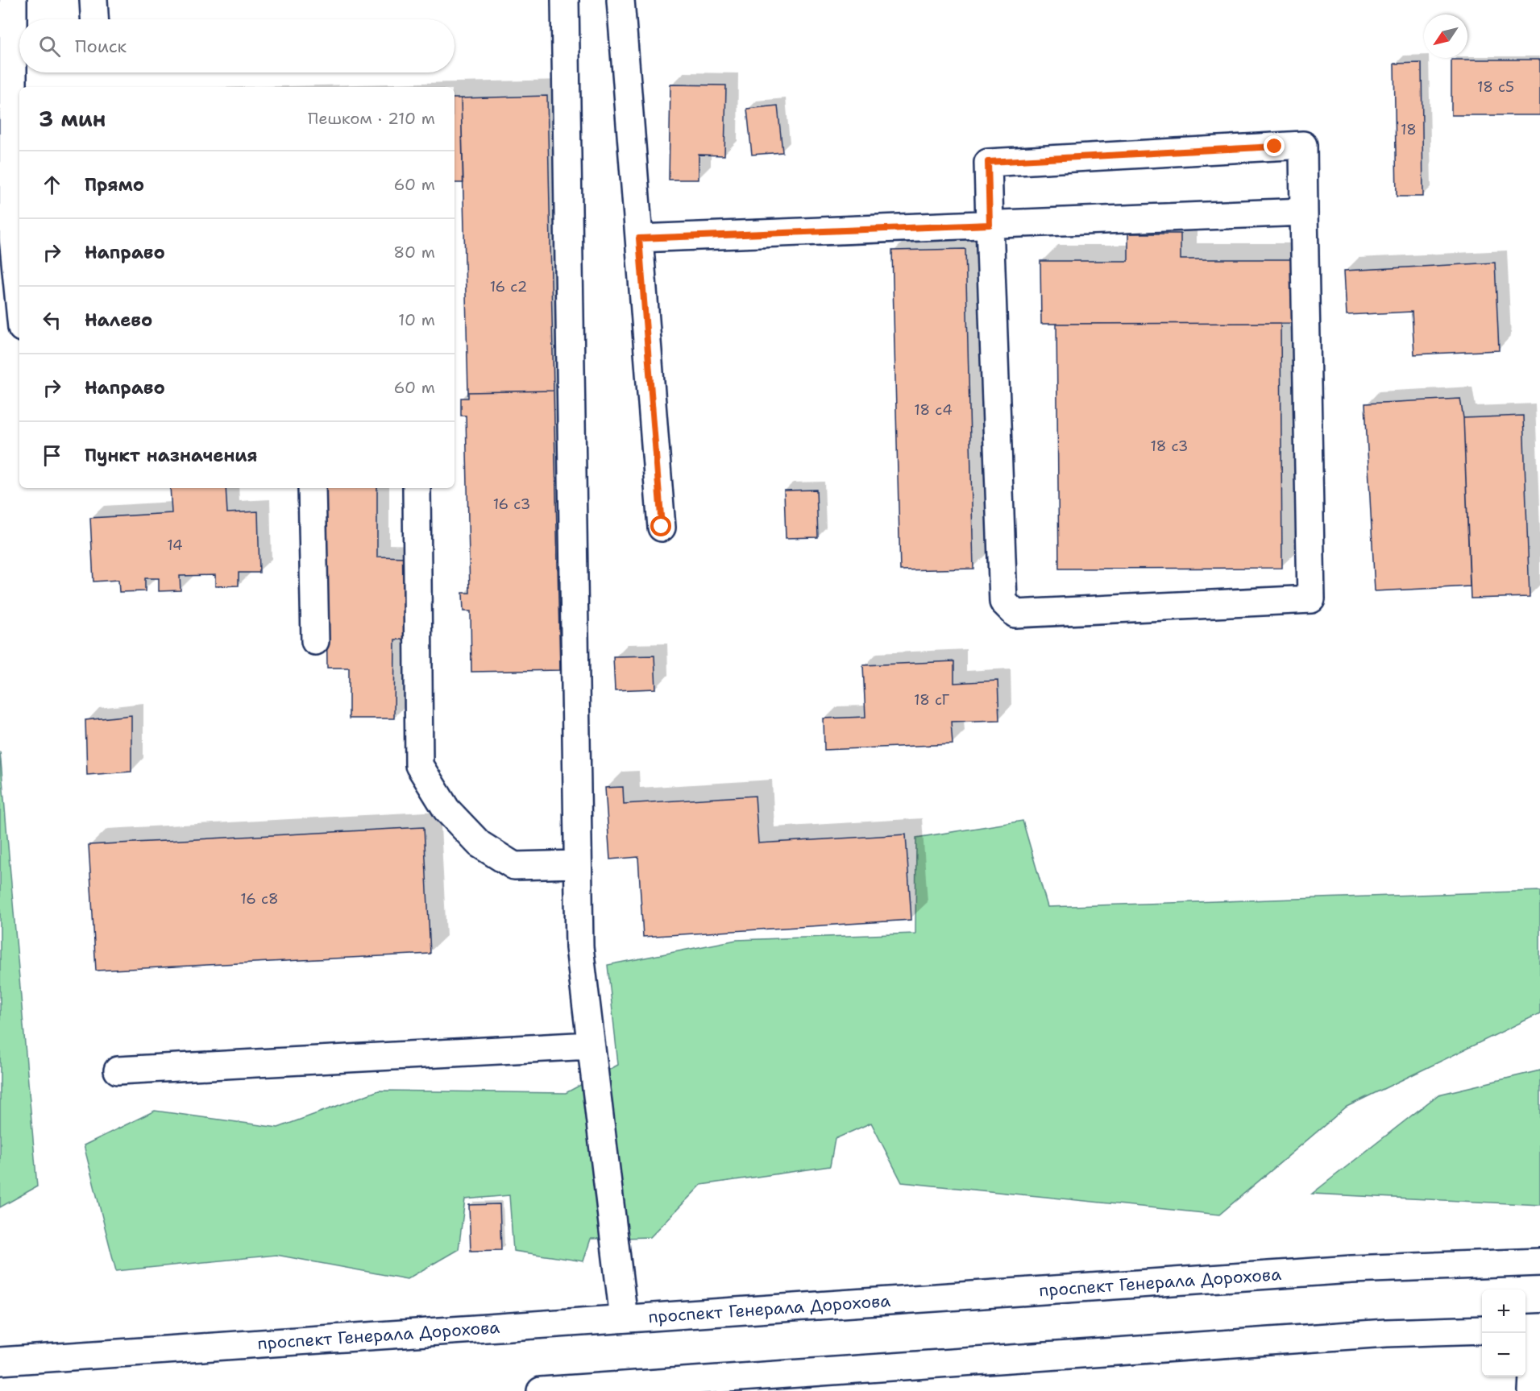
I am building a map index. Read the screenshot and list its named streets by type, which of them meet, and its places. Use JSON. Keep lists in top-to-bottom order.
{
  "streets": {
    "main road": ["проспект Генерала Дорохова"]
  },
  "house_numbers": [
    "18 с5",
    "18",
    "16 с2",
    "18 с4",
    "18 с3",
    "16 с3",
    "14",
    "18 сГ",
    "16 с8"
  ],
  "north": "bottom left",
  "page": {
    "search": "Поиск",
    "heading": ["3 мин", "Пешком · 210 m"],
    "list": [
      ["Прямо", "60 m"],
      ["Направо", "80 m"],
      ["Налево", "10 m"],
      ["Направо", "60 m"],
      "Пункт назначения"
    ],
    "map_buttons": ["+", "−"]
  }
}
